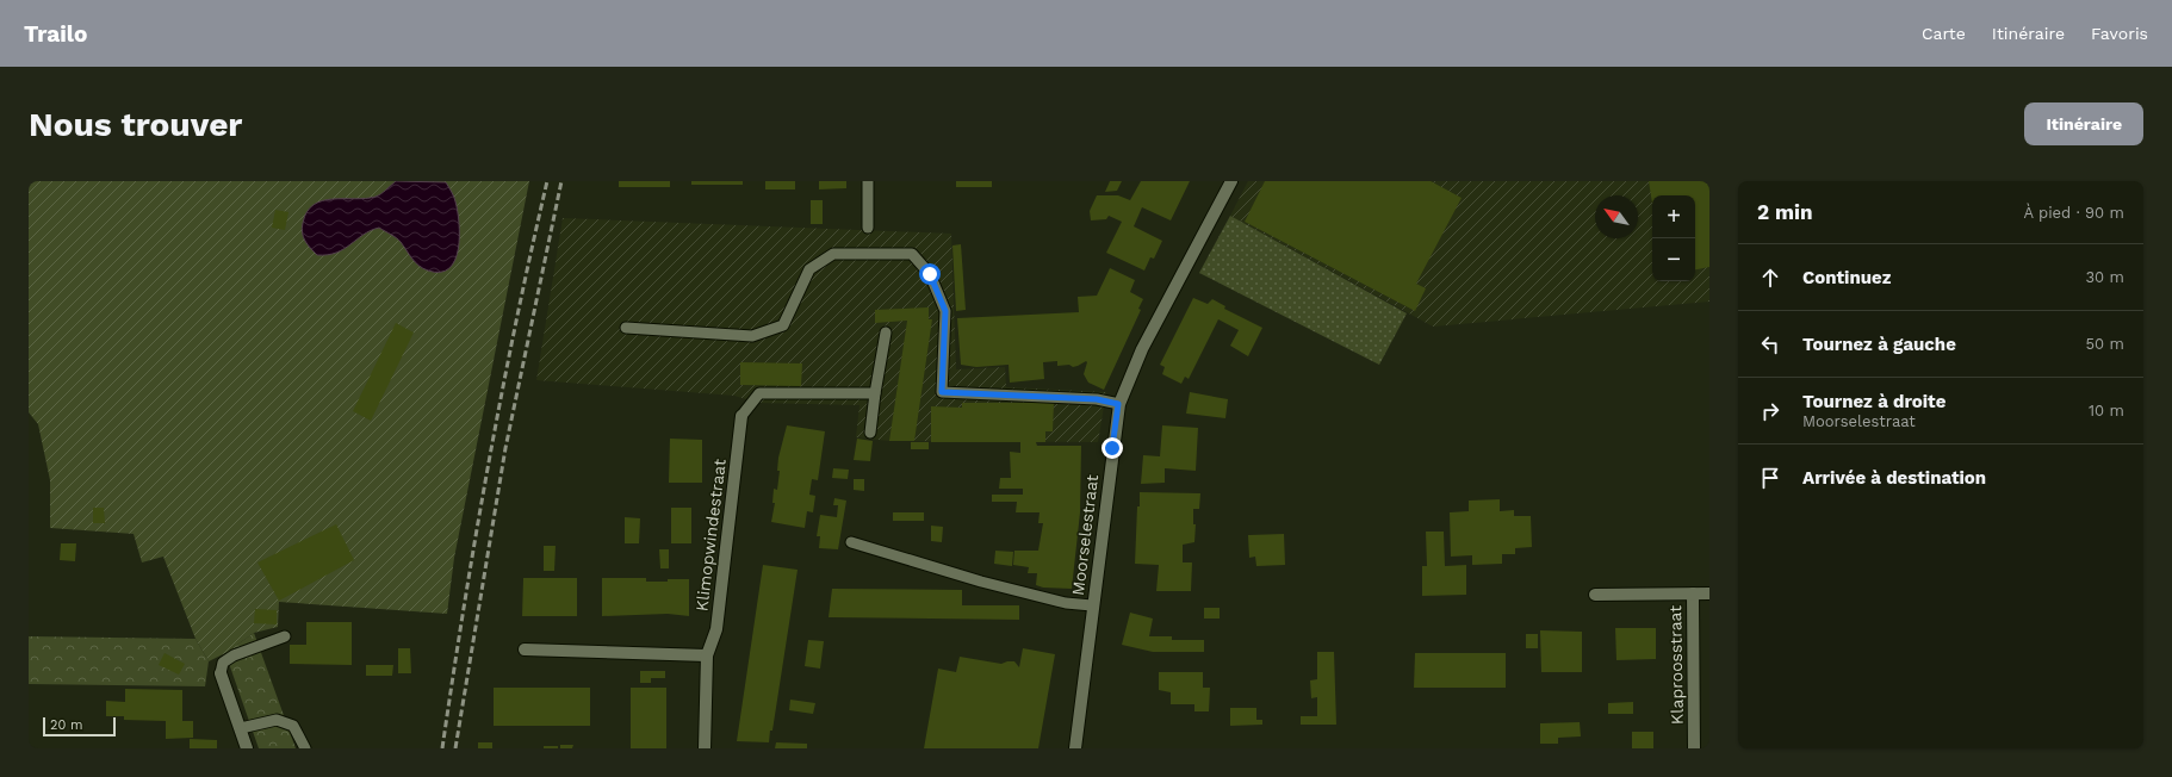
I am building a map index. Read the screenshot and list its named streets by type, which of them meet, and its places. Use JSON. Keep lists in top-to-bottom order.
{
  "streets": {
    "street": ["Klimopwindestraat", "Moorselestraat", "Klaproosstraat"]
  },
  "scale_bar": "20 m",
  "north": "top left",
  "page": {
    "header": "Trailo",
    "nav": ["Carte", "Itinéraire", "Favoris"],
    "buttons": "Itinéraire",
    "title": "Nous trouver",
    "heading": ["2 min", "À pied · 90 m"],
    "map_buttons": ["+", "−"],
    "list": [
      ["Continuez", "30 m"],
      ["Tournez à gauche", "50 m"],
      ["Tournez à droite", "Moorselestraat", "10 m"],
      "Arrivée à destination"
    ],
    "scale": "20 m"
  }
}
